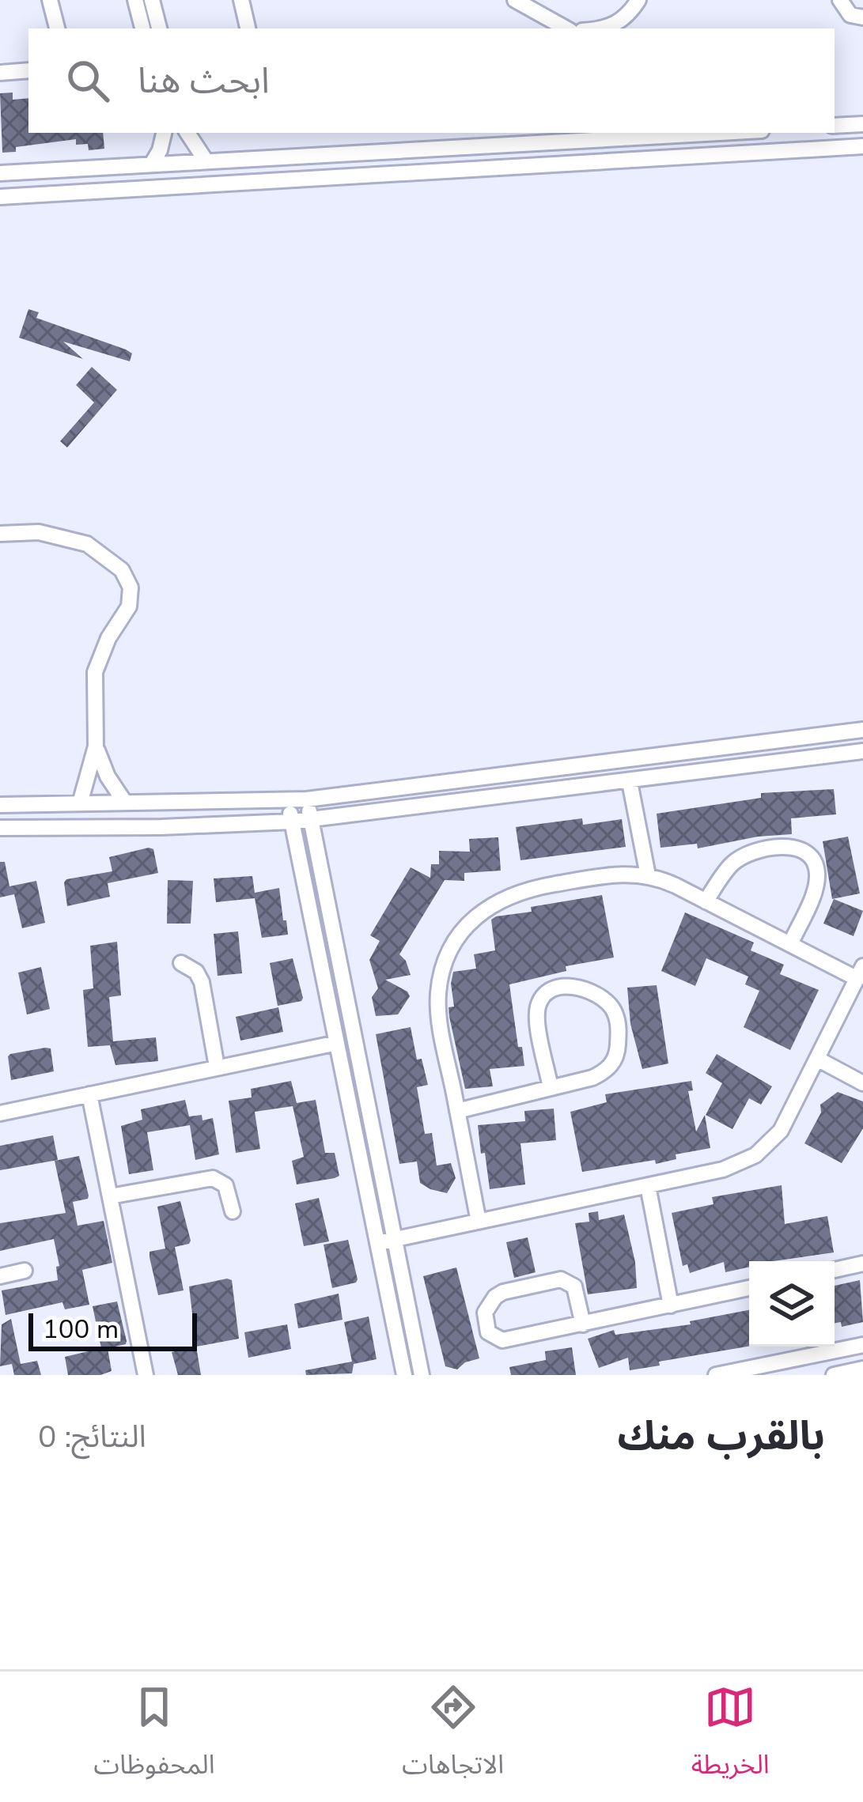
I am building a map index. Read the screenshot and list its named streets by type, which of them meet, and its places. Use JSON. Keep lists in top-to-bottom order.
{
  "scale_bar": "100 m",
  "page": {
    "search": "ابحث هنا",
    "scale": "100 m",
    "heading": ["بالقرب منك", "النتائج: 0"],
    "nav": ["الخريطة", "الاتجاهات", "المحفوظات"]
  }
}
